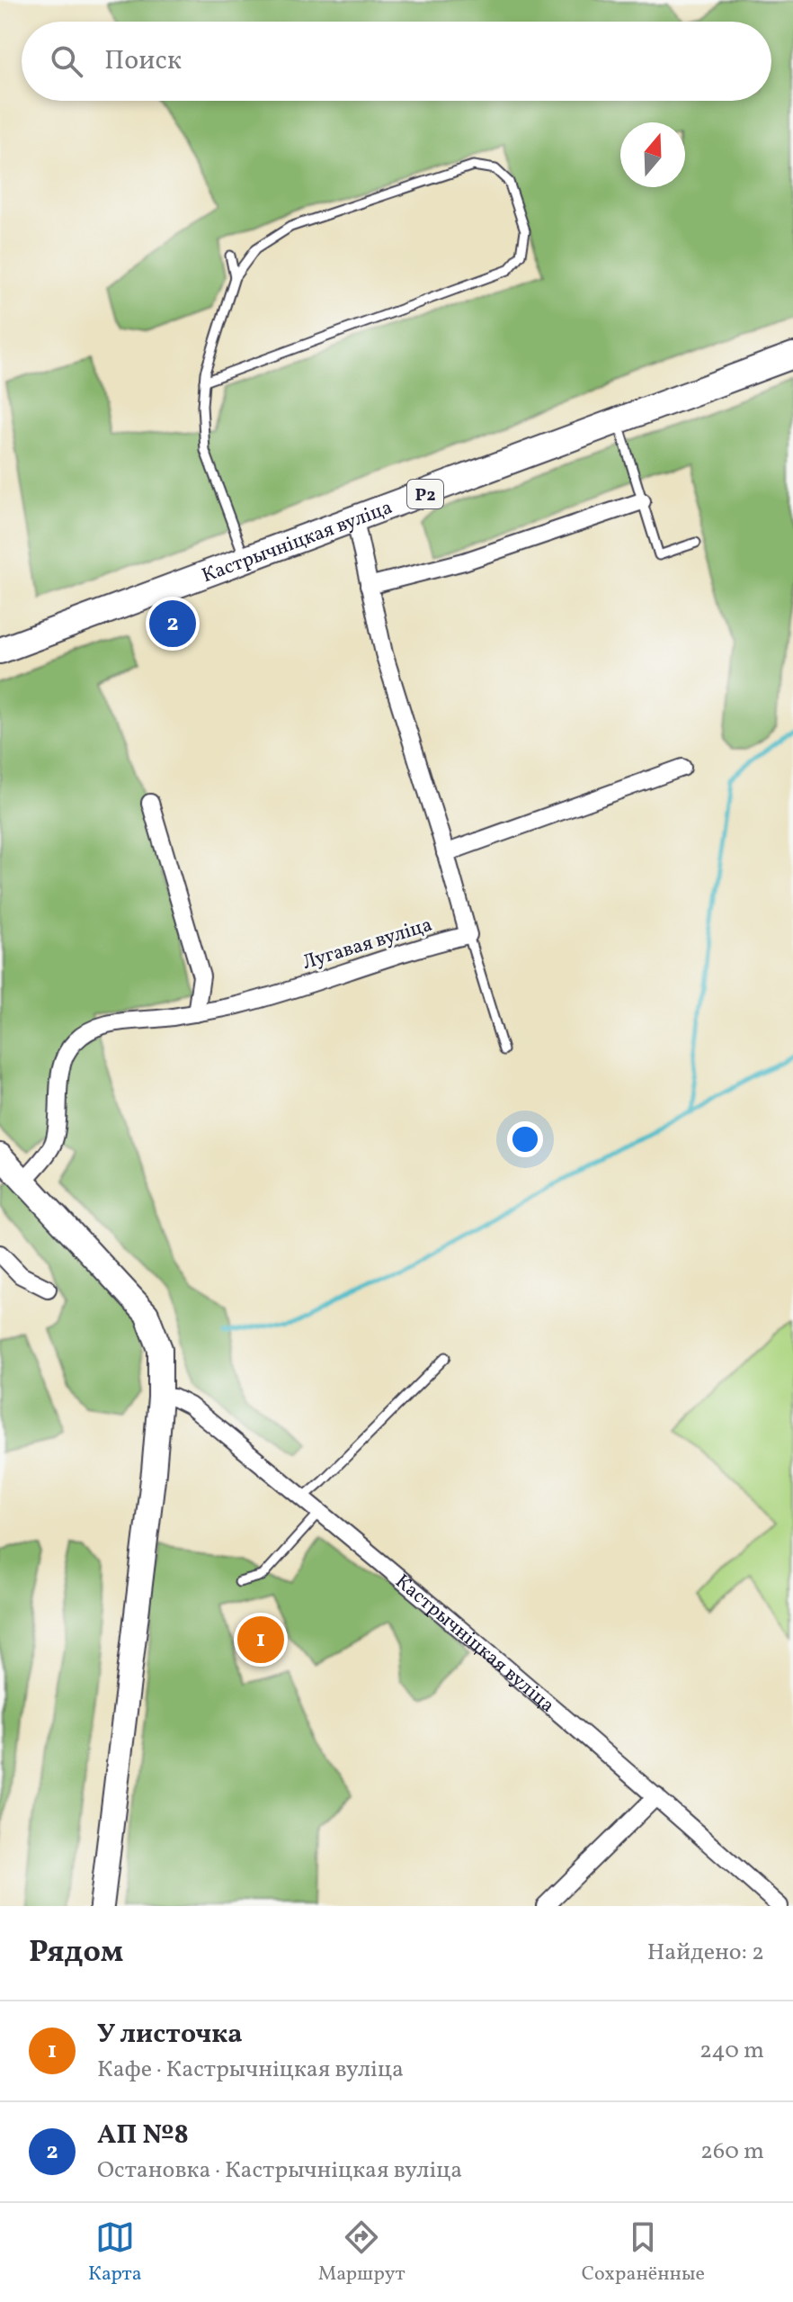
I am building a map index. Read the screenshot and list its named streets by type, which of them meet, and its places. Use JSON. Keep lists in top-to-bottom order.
{
  "streets": {
    "main road": ["Р2", "Кастрычніцкая вуліца"],
    "street": ["Лугавая вуліца"]
  },
  "north": "top",
  "page": {
    "search": "Поиск",
    "pins": ["2", "1"],
    "heading": ["Рядом", "Найдено: 2"],
    "list": [
      {
        "mark": "1",
        "name": "У листочка",
        "note": "Кафе · Кастрычніцкая вуліца",
        "value": "240 m"
      },
      {
        "mark": "2",
        "name": "АП №8",
        "note": "Остановка · Кастрычніцкая вуліца",
        "value": "260 m"
      }
    ],
    "nav": ["Карта", "Маршрут", "Сохранённые"]
  }
}
